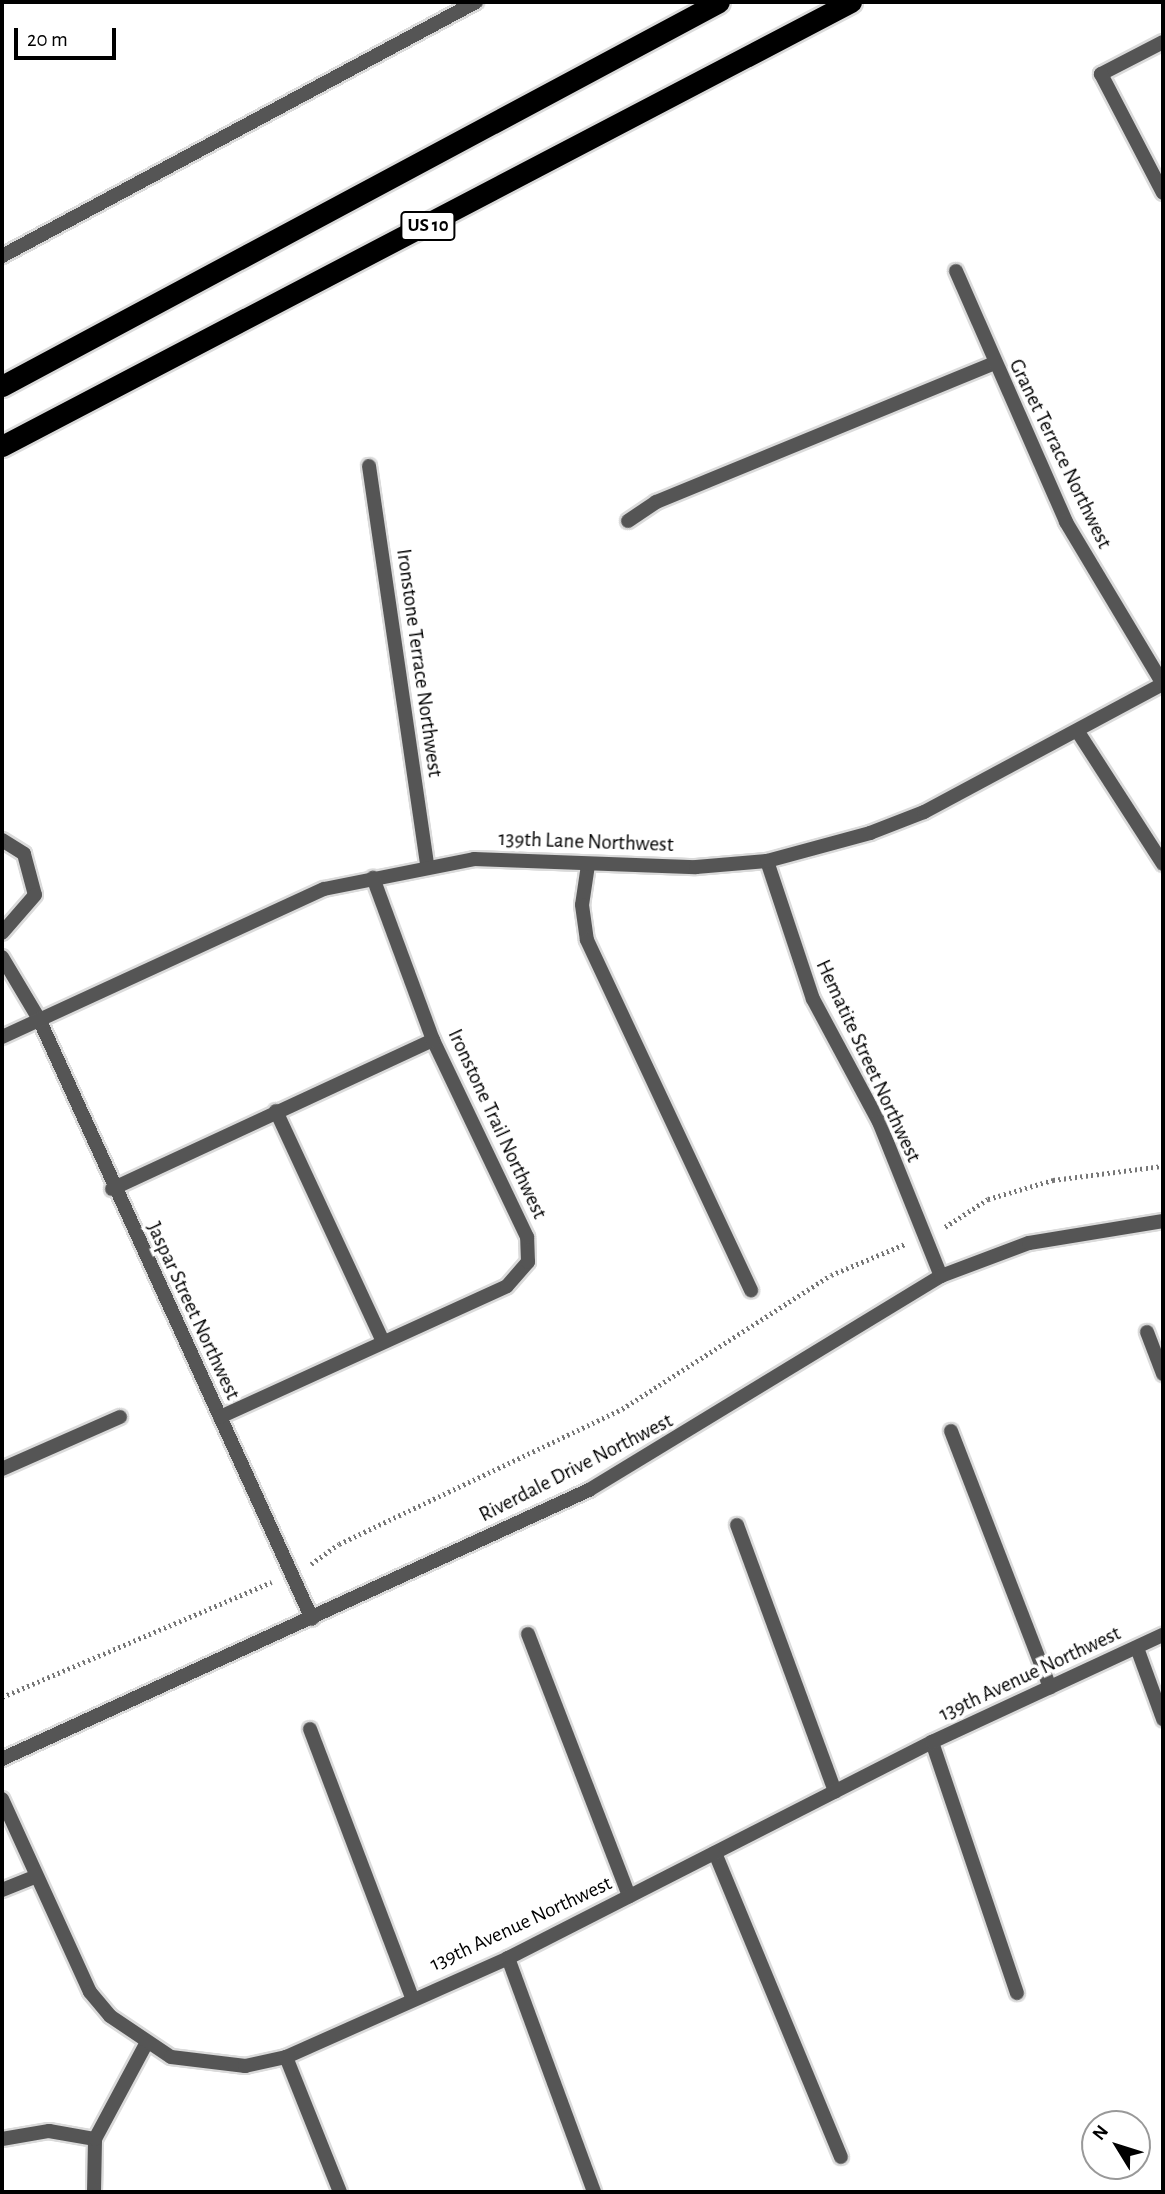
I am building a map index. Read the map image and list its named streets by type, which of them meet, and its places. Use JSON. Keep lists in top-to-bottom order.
{
  "streets": {
    "highway": ["US 10"],
    "street": [
      "Granet Terrace Northwest",
      "Ironstone Terrace Northwest",
      "139th Lane Northwest",
      "Hematite Street Northwest",
      "Ironstone Trail Northwest",
      "Jaspar Street Northwest",
      "Riverdale Drive Northwest",
      "139th Avenue Northwest"
    ]
  },
  "crossings": [
    ["Granet Terrace Northwest", "139th Lane Northwest"],
    ["Ironstone Terrace Northwest", "139th Lane Northwest"],
    ["139th Lane Northwest", "Hematite Street Northwest"],
    ["139th Lane Northwest", "Ironstone Trail Northwest"],
    ["139th Lane Northwest", "Jaspar Street Northwest"],
    ["Hematite Street Northwest", "Riverdale Drive Northwest"],
    ["Ironstone Trail Northwest", "Jaspar Street Northwest"],
    ["Jaspar Street Northwest", "Riverdale Drive Northwest"]
  ],
  "scale_bar": "20 m",
  "north": "top left"
}
